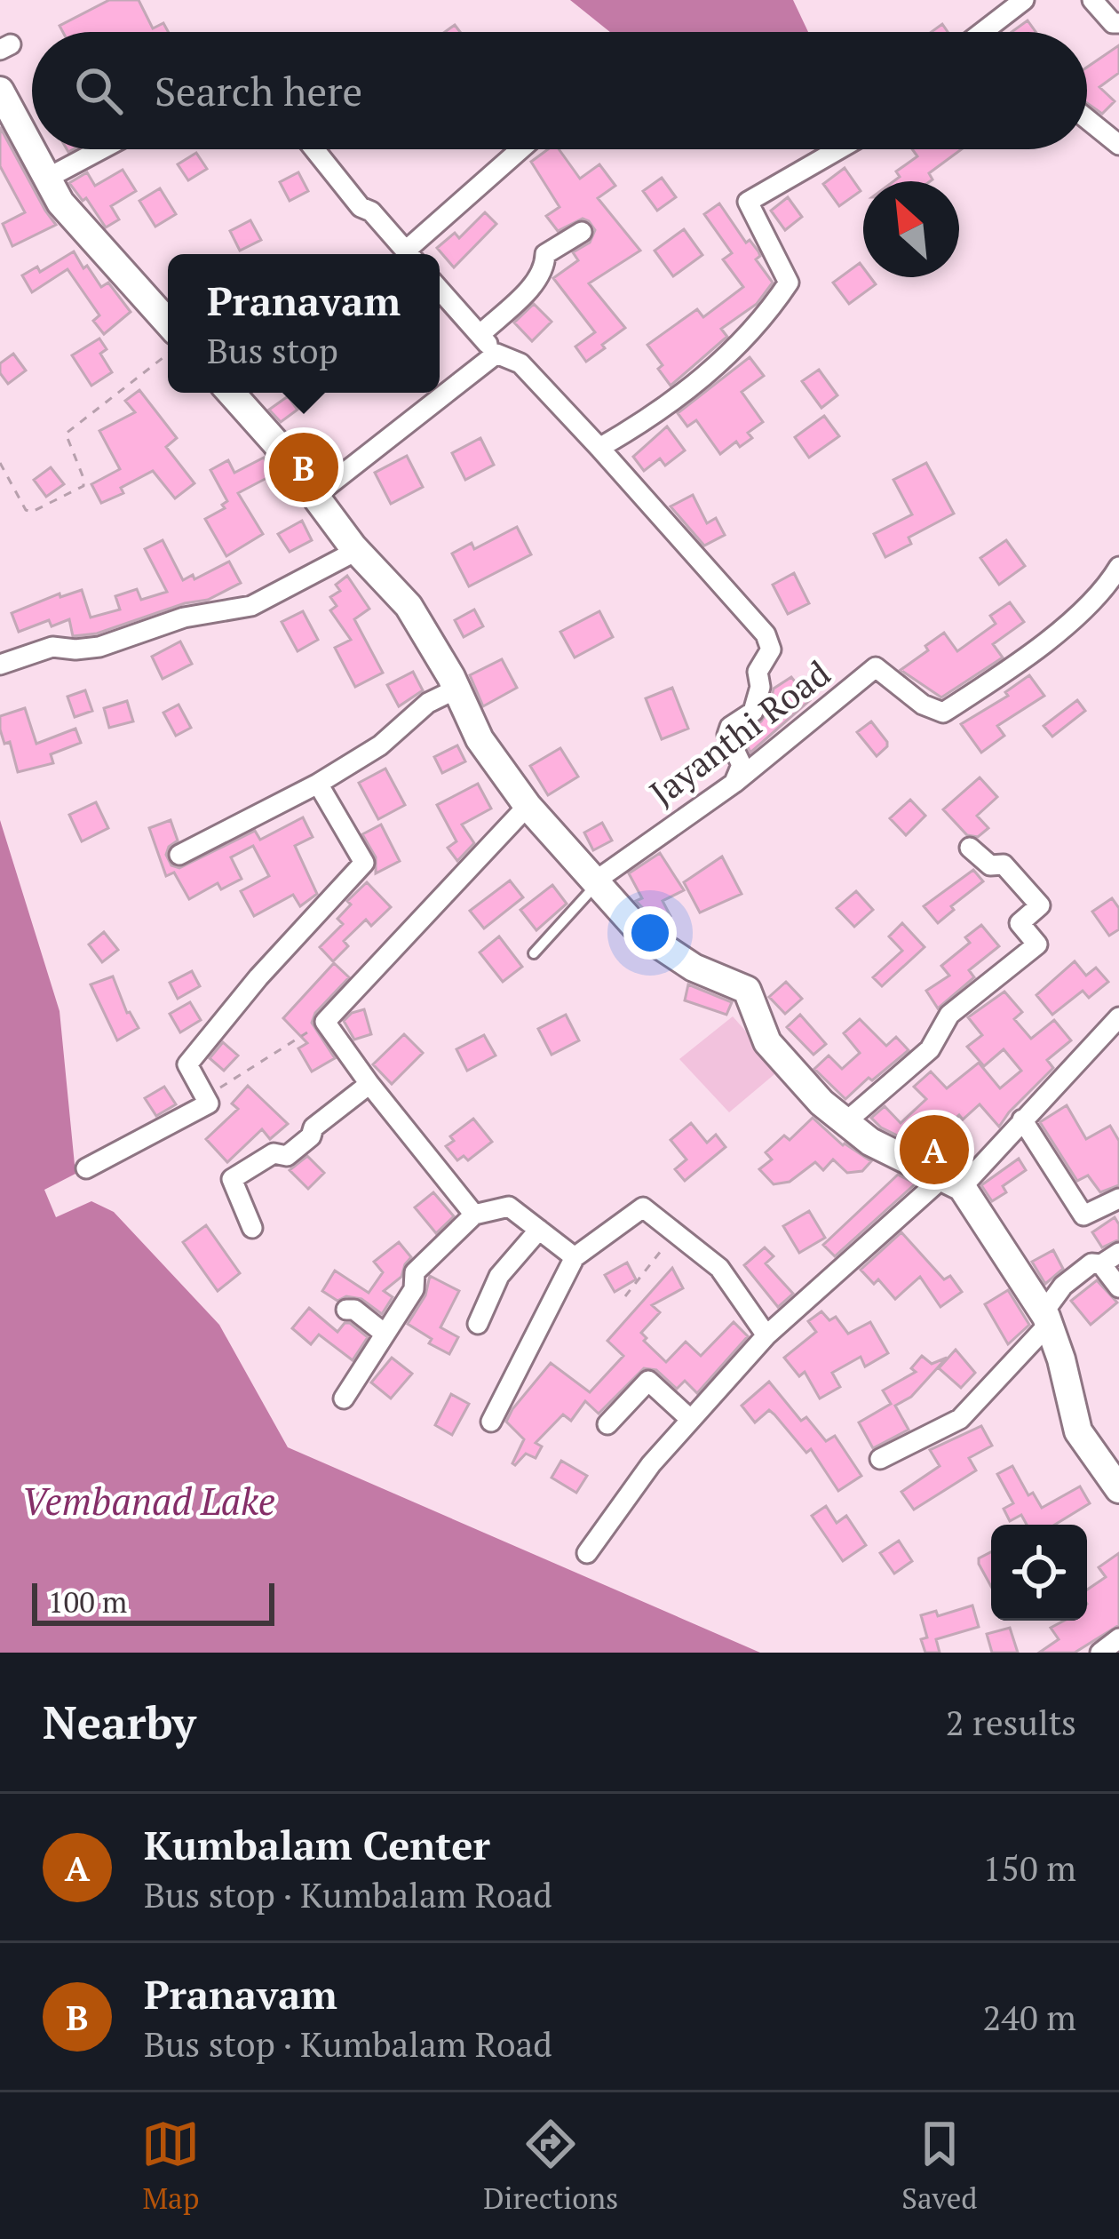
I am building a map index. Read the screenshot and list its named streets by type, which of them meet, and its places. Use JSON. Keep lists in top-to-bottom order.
{
  "streets": {
    "street": ["Jayanthi Road"]
  },
  "water": ["Vembanad Lake"],
  "scale_bar": "100 m",
  "north": "top left",
  "page": {
    "search": "Search here",
    "popup": ["Pranavam", "Bus stop"],
    "pins": ["B", "A"],
    "scale": "100 m",
    "heading": ["Nearby", "2 results"],
    "list": [
      {
        "mark": "A",
        "name": "Kumbalam Center",
        "note": "Bus stop · Kumbalam Road",
        "value": "150 m"
      },
      {
        "mark": "B",
        "name": "Pranavam",
        "note": "Bus stop · Kumbalam Road",
        "value": "240 m"
      }
    ],
    "nav": ["Map", "Directions", "Saved"]
  }
}
